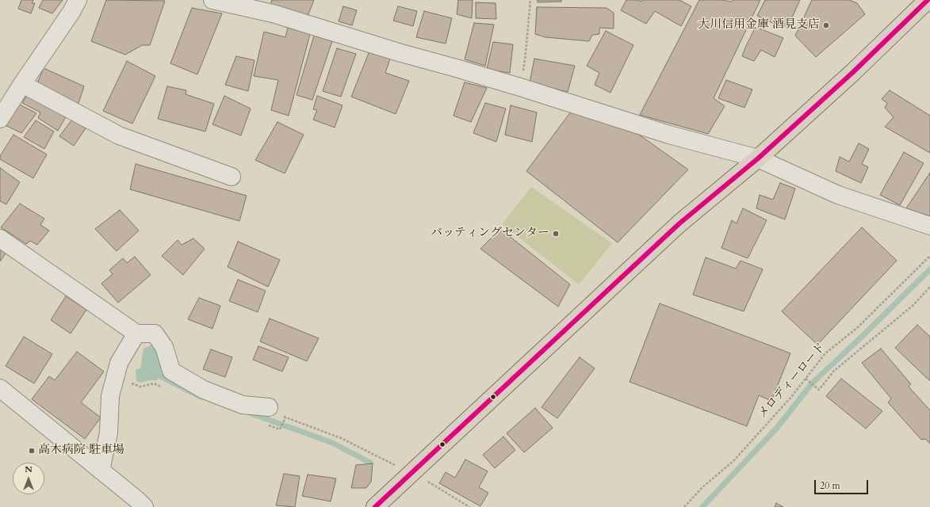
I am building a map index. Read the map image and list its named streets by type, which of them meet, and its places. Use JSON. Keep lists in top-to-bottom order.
{
  "streets": {
    "path": ["メロディーロード"]
  },
  "places": ["大川信用金庫 酒見支店", "バッティングセンター", "高木病院 駐車場"],
  "scale_bar": "20 m",
  "north": "top"
}
